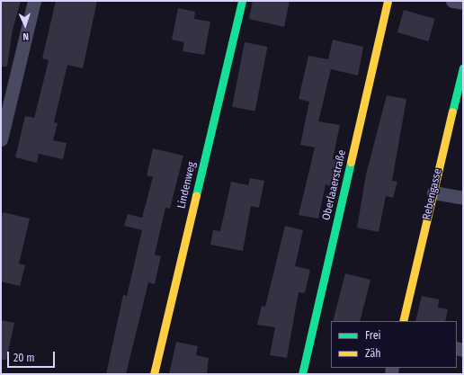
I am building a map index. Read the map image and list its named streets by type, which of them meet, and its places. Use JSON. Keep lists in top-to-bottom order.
{
  "streets": {
    "street": ["Lindenweg", "Oberlaaerstraße", "Rebengasse"]
  },
  "legend": ["Frei", "Zäh"],
  "scale_bar": "20 m",
  "north": "bottom"
}
